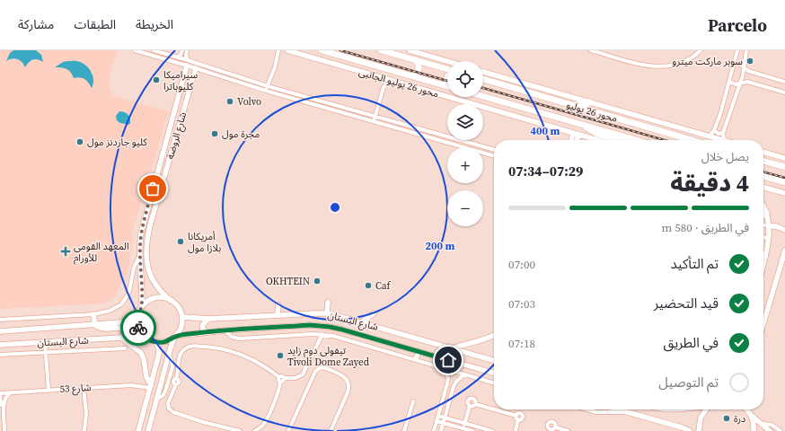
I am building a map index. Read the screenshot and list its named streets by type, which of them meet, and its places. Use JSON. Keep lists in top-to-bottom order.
{
  "streets": {
    "highway": ["محور 26 يوليو"],
    "street": [
      "محور 26 يوليو الجانبى",
      "شارع الروضة",
      "شارع البستان",
      "شارع 53"
    ]
  },
  "crossings": [
    ["شارع الروضة", "شارع البستان"]
  ],
  "places": {
    "other": [
      "سوبر ماركت ميترو",
      "سيراميكا كليوباترا",
      "Volvo",
      "مجرة مول",
      "كليو جاردنز مول",
      "أمريكانا بلازا مول",
      "OKHTEIN",
      "Caf",
      "تيفولى دوم زايد Tivoli Dome Zayed",
      "درة"
    ],
    "health": ["المعهد القومى للأورام"]
  },
  "page": {
    "header": "Parcelo",
    "nav": ["الخريطة", "الطبقات", "مشاركة"],
    "map_buttons": ["+", "−"],
    "heading": ["4 دقيقة", "يصل خلال", "07:29–07:34"],
    "bar": "في الطريق · 580 m",
    "list": [
      ["تم التأكيد", "07:00"],
      ["قيد التحضير", "07:03"],
      ["في الطريق", "07:18"],
      "تم التوصيل"
    ]
  },
  "rings": ["400 m", "200 m"]
}
